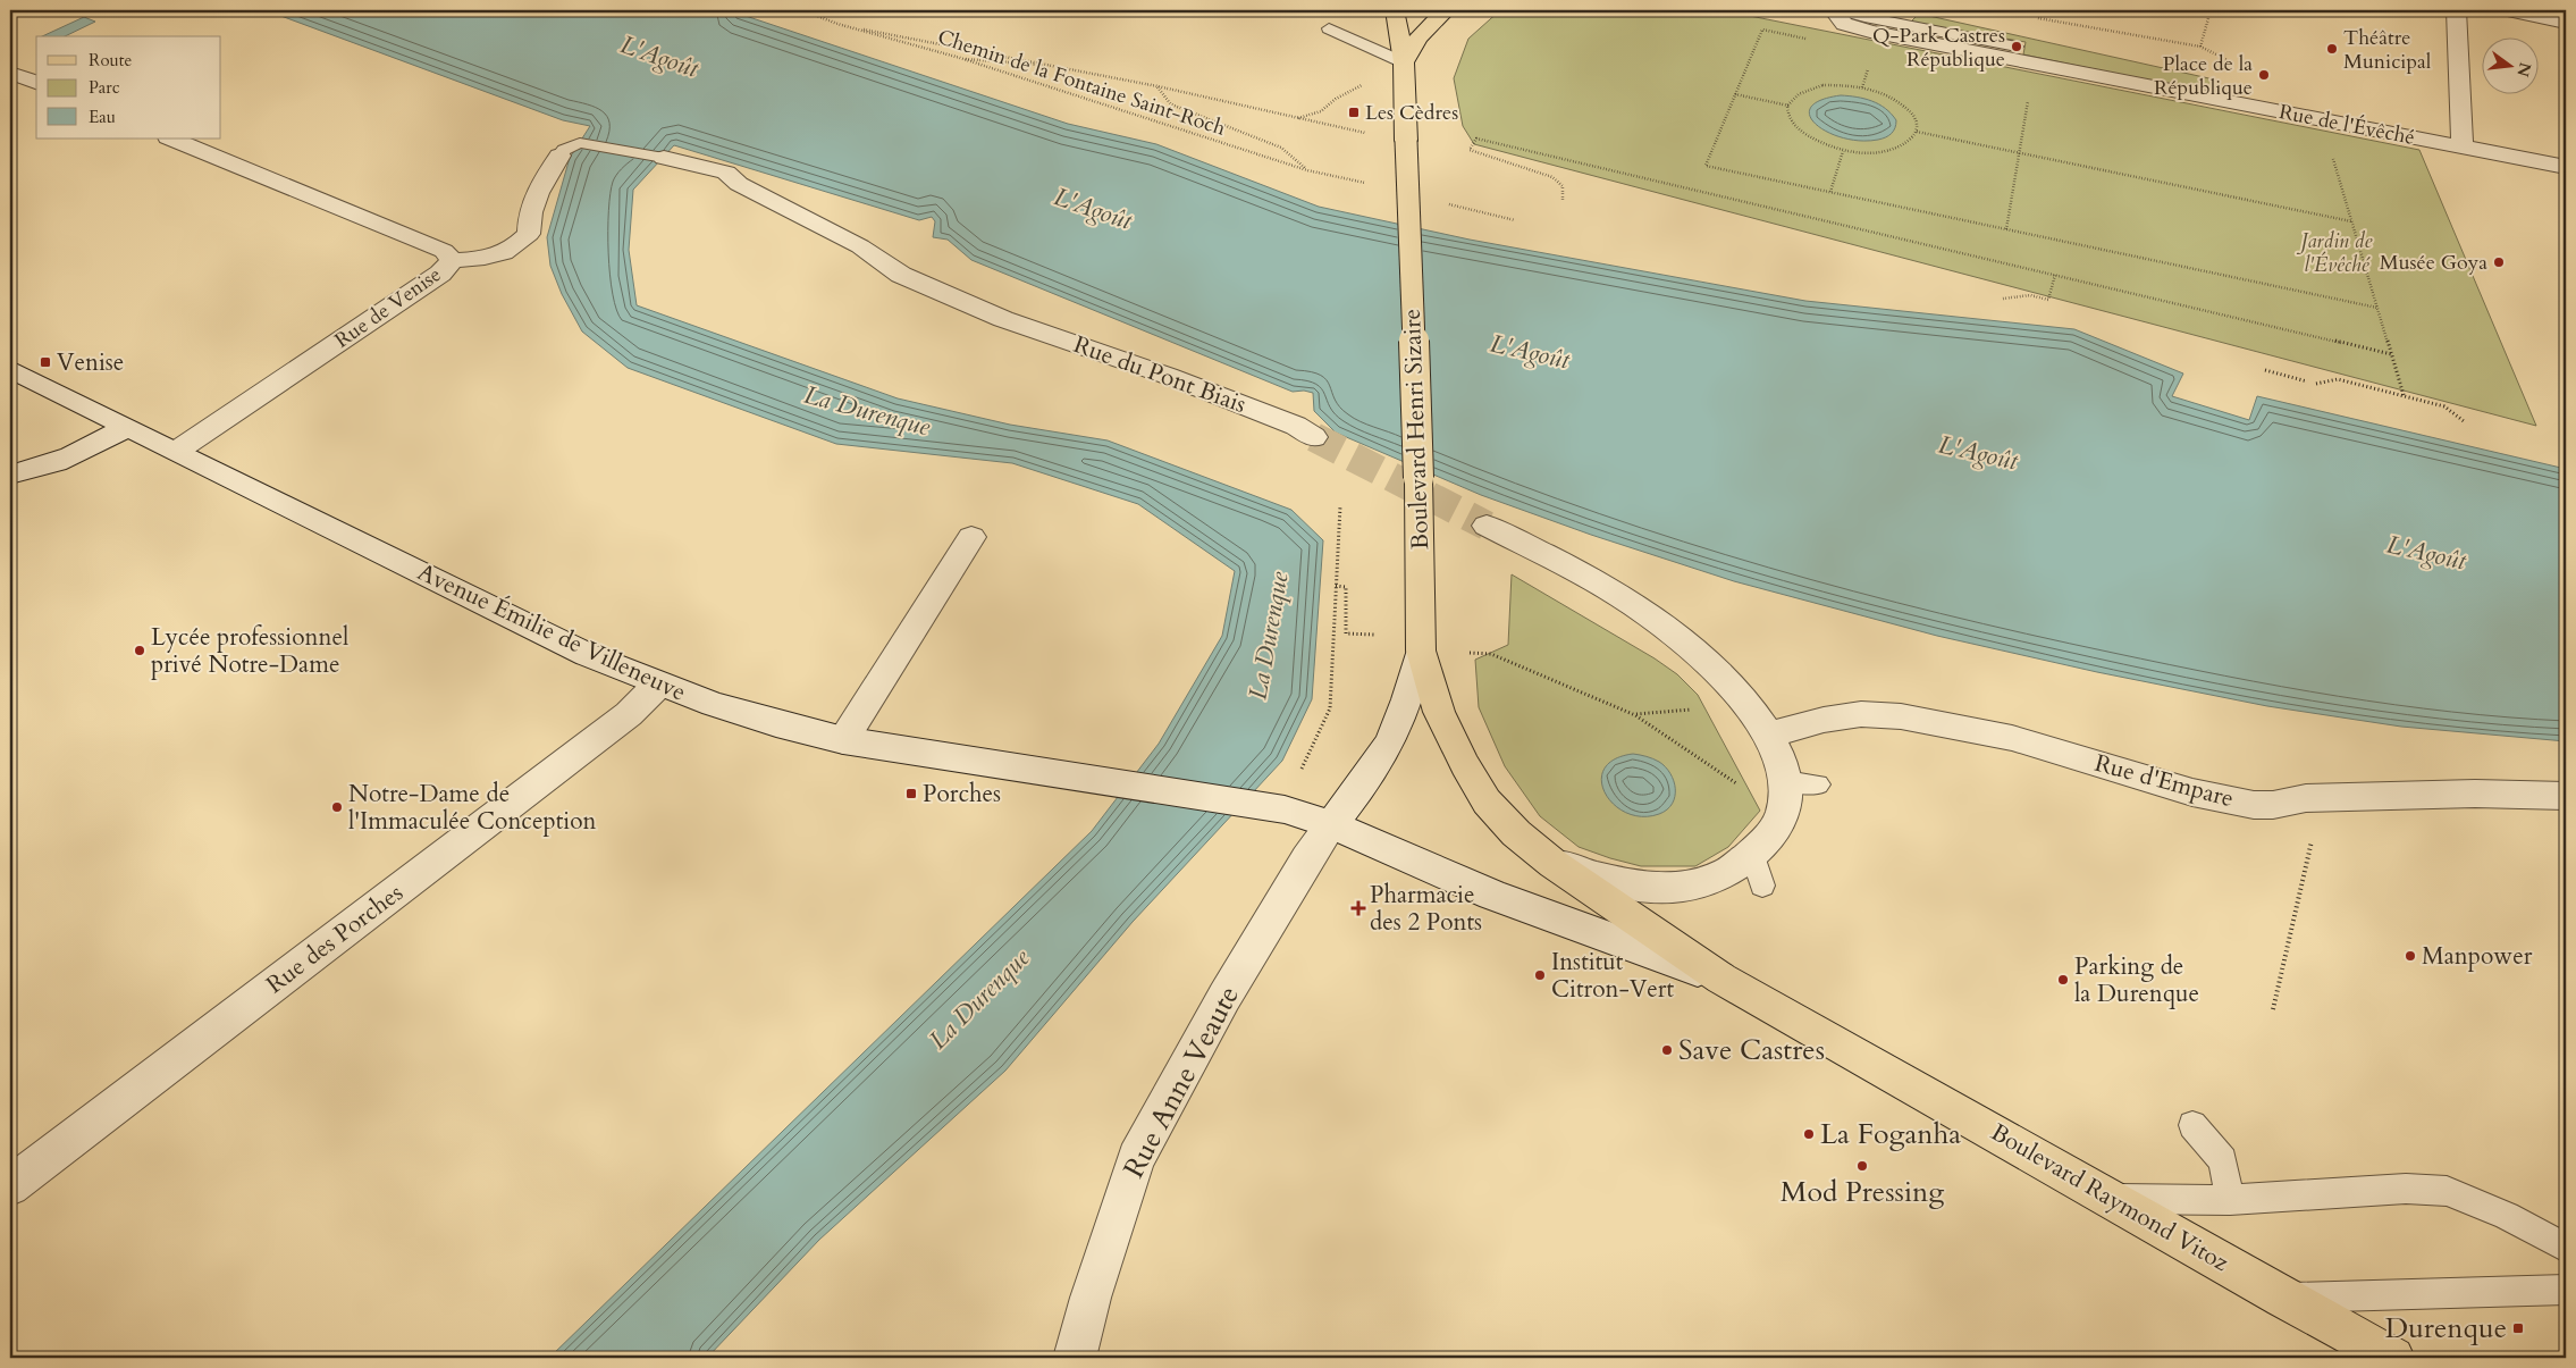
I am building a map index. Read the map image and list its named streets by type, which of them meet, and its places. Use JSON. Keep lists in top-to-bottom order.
{
  "streets": {
    "main road": ["Boulevard Henri Sizaire", "Boulevard Raymond Vitoz"],
    "street": [
      "Rue de l'Évêché",
      "Rue de Venise",
      "Rue du Pont Biais",
      "Avenue Émilie de Villeneuve",
      "Rue d'Empare",
      "Rue des Porches",
      "Rue Anne Veaute"
    ],
    "path": ["Chemin de la Fontaine Saint-Roch"]
  },
  "crossings": [
    ["Rue de Venise", "Avenue Émilie de Villeneuve"],
    ["Boulevard Henri Sizaire", "Avenue Émilie de Villeneuve"],
    ["Boulevard Henri Sizaire", "Rue Anne Veaute"],
    ["Boulevard Henri Sizaire", "Boulevard Raymond Vitoz"],
    ["Avenue Émilie de Villeneuve", "Rue des Porches"],
    ["Avenue Émilie de Villeneuve", "Rue Anne Veaute"],
    ["Avenue Émilie de Villeneuve", "Boulevard Raymond Vitoz"]
  ],
  "water": ["L'Agoût", "La Durenque"],
  "parks": ["Jardin de l'Évêché"],
  "places": {
    "other": [
      "Q-Park Castres République",
      "Théâtre Municipal",
      "Place de la République",
      "Musée Goya",
      "Lycée professionnel privé Notre-Dame",
      "Notre-Dame de l'Immaculée Conception",
      "Manpower",
      "Institut Citron-Vert",
      "Parking de la Durenque",
      "Save Castres",
      "La Foganha",
      "Mod Pressing"
    ],
    "transit": [
      "Les Cèdres",
      "Venise",
      "Porches",
      "Durenque"
    ],
    "health": ["Pharmacie des 2 Ponts"]
  },
  "legend": ["Route", "Parc", "Eau"],
  "north": "right"
}
